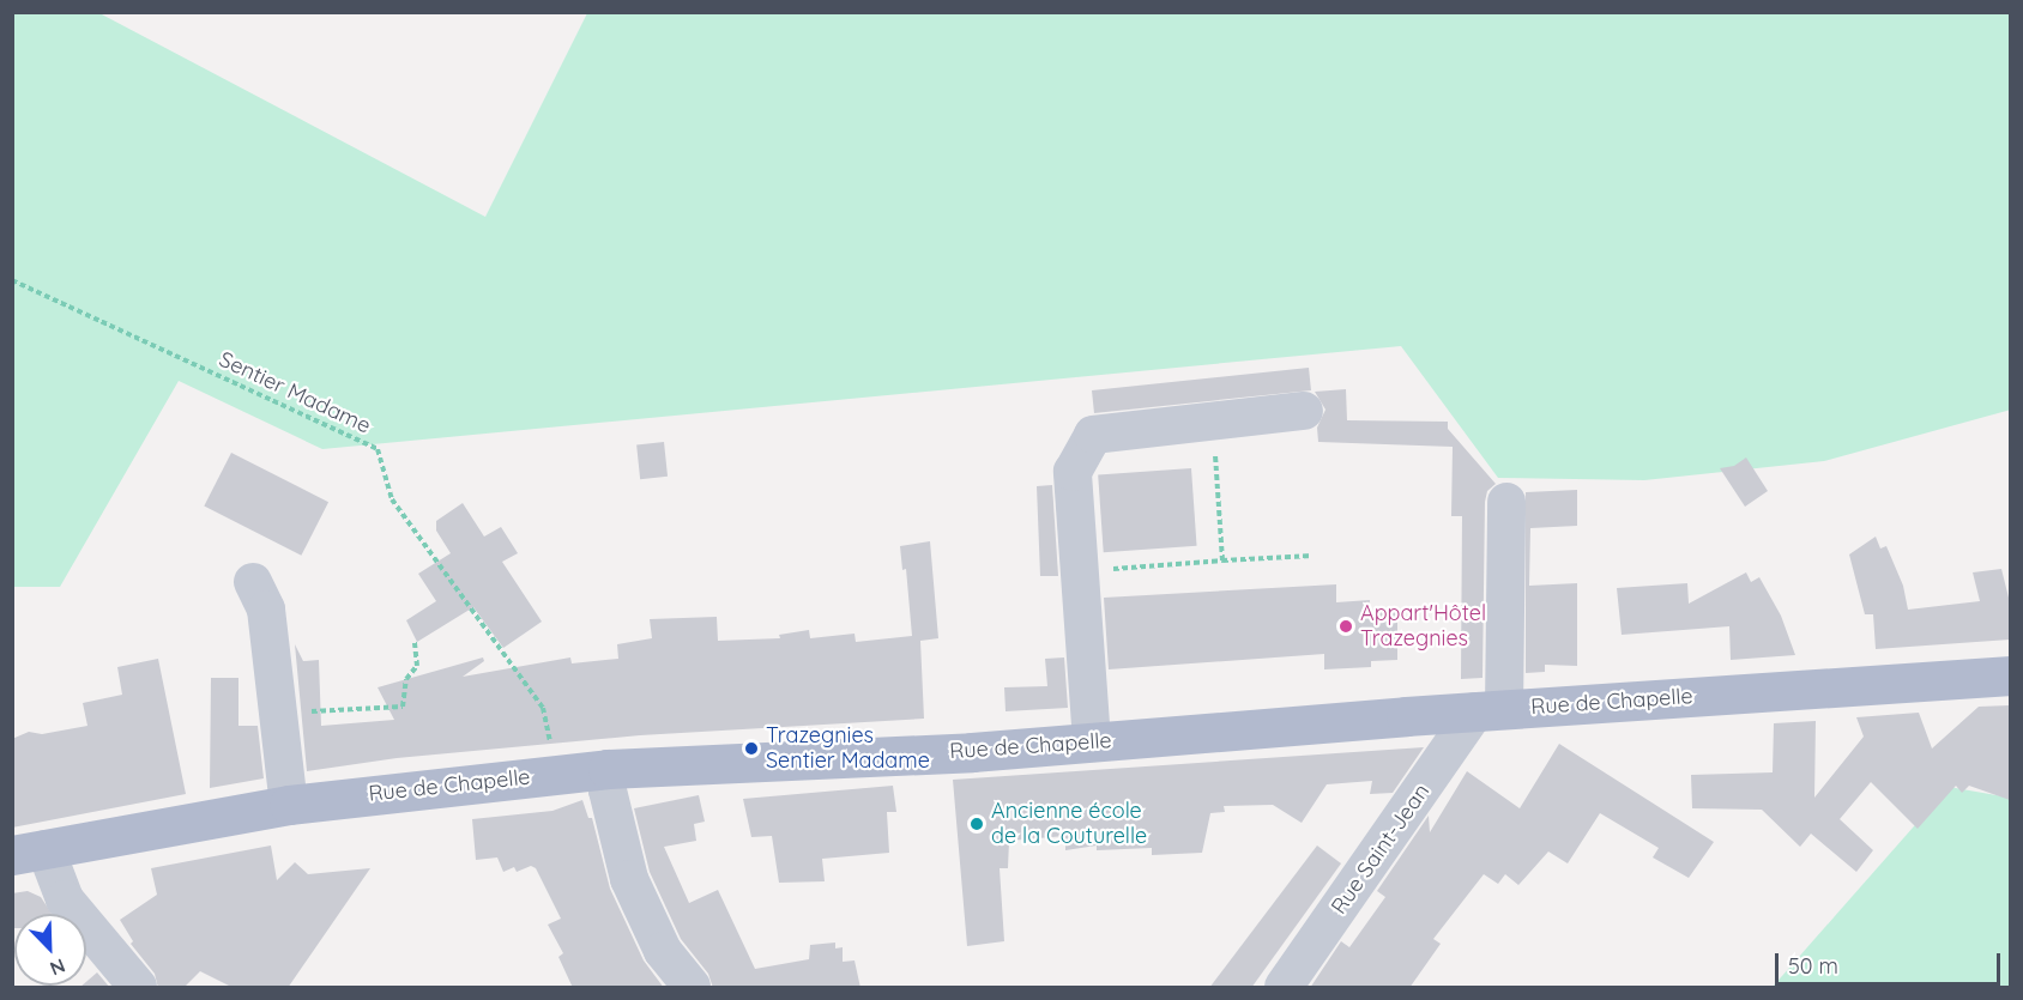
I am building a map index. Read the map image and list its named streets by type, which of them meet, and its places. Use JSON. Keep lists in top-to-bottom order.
{
  "streets": {
    "main road": ["Rue de Chapelle"],
    "street": ["Rue Saint-Jean"],
    "path": ["Sentier Madame"]
  },
  "crossings": [
    ["Sentier Madame", "Rue de Chapelle"],
    ["Rue de Chapelle", "Rue Saint-Jean"]
  ],
  "places": ["Appart'Hôtel Trazegnies", "Trazegnies Sentier Madame", "Ancienne école de la Couturelle"],
  "scale_bar": "50 m",
  "north": "bottom right"
}
